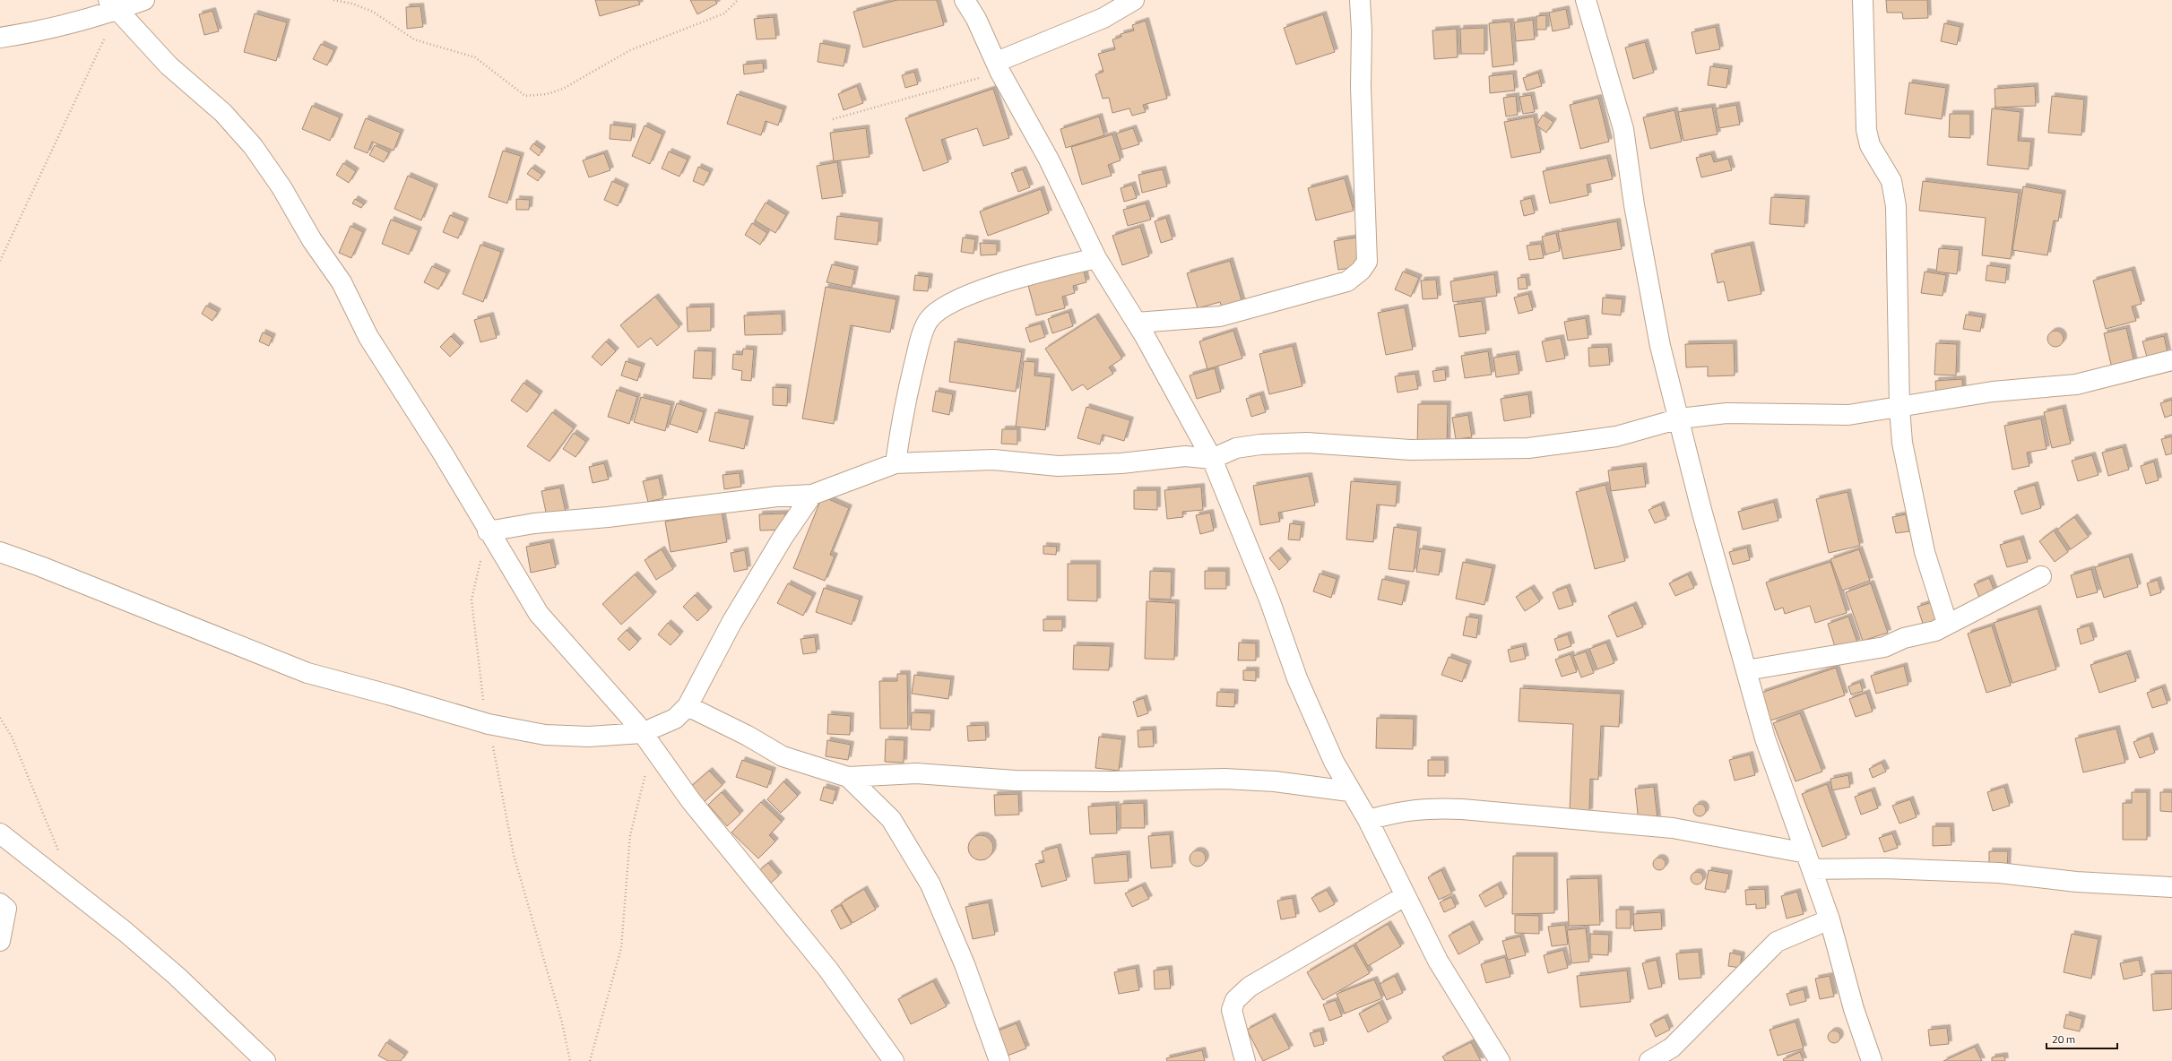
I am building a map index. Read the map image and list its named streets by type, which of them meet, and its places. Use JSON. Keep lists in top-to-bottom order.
{
  "scale_bar": "20 m"
}
